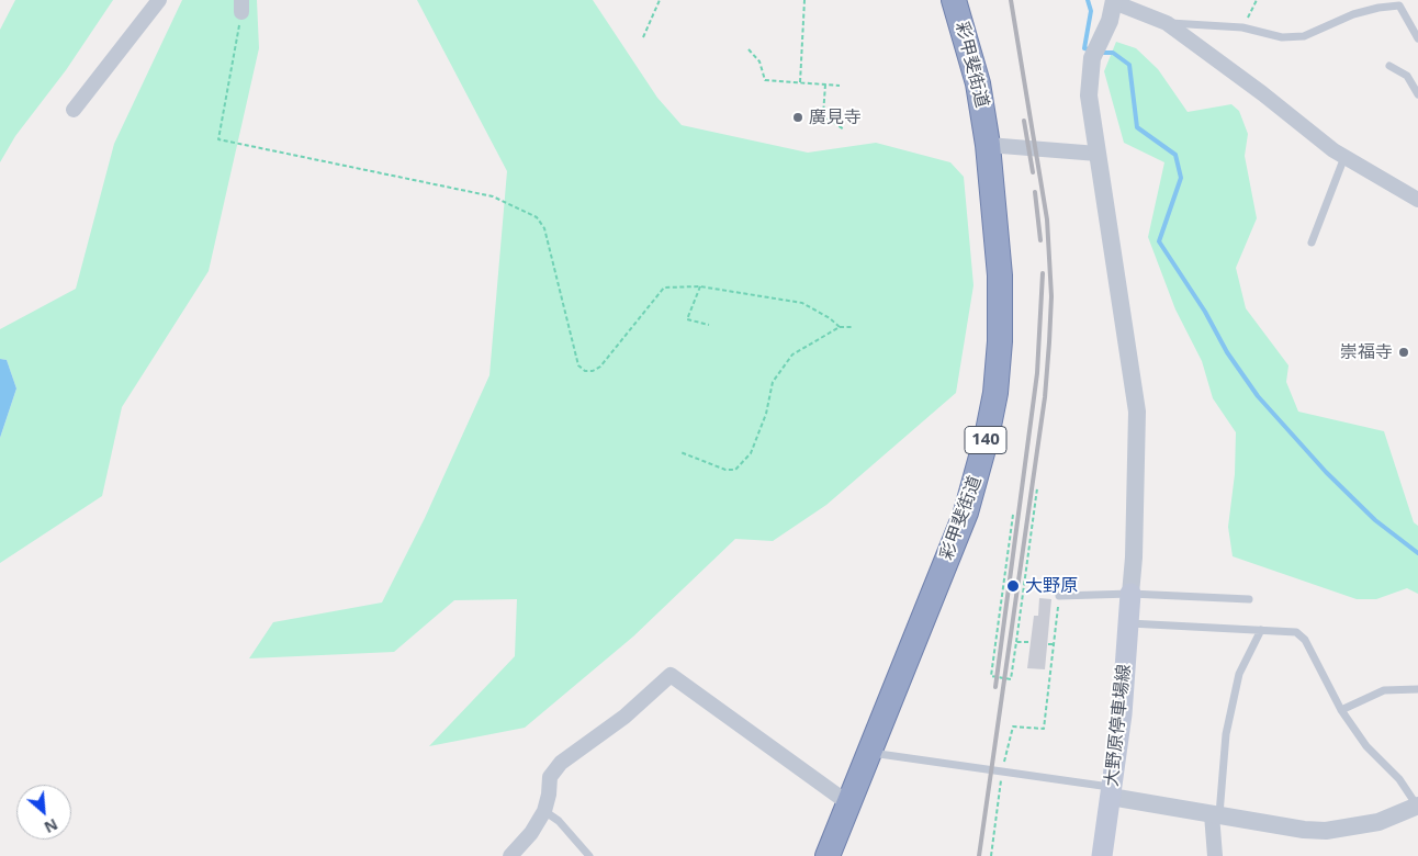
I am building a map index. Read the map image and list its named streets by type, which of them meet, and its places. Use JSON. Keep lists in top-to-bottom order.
{
  "streets": {
    "highway": ["彩甲斐街道", "140"],
    "main road": ["大野原停車場線"]
  },
  "places": ["廣見寺", "崇福寺", "大野原"],
  "north": "bottom right"
}
